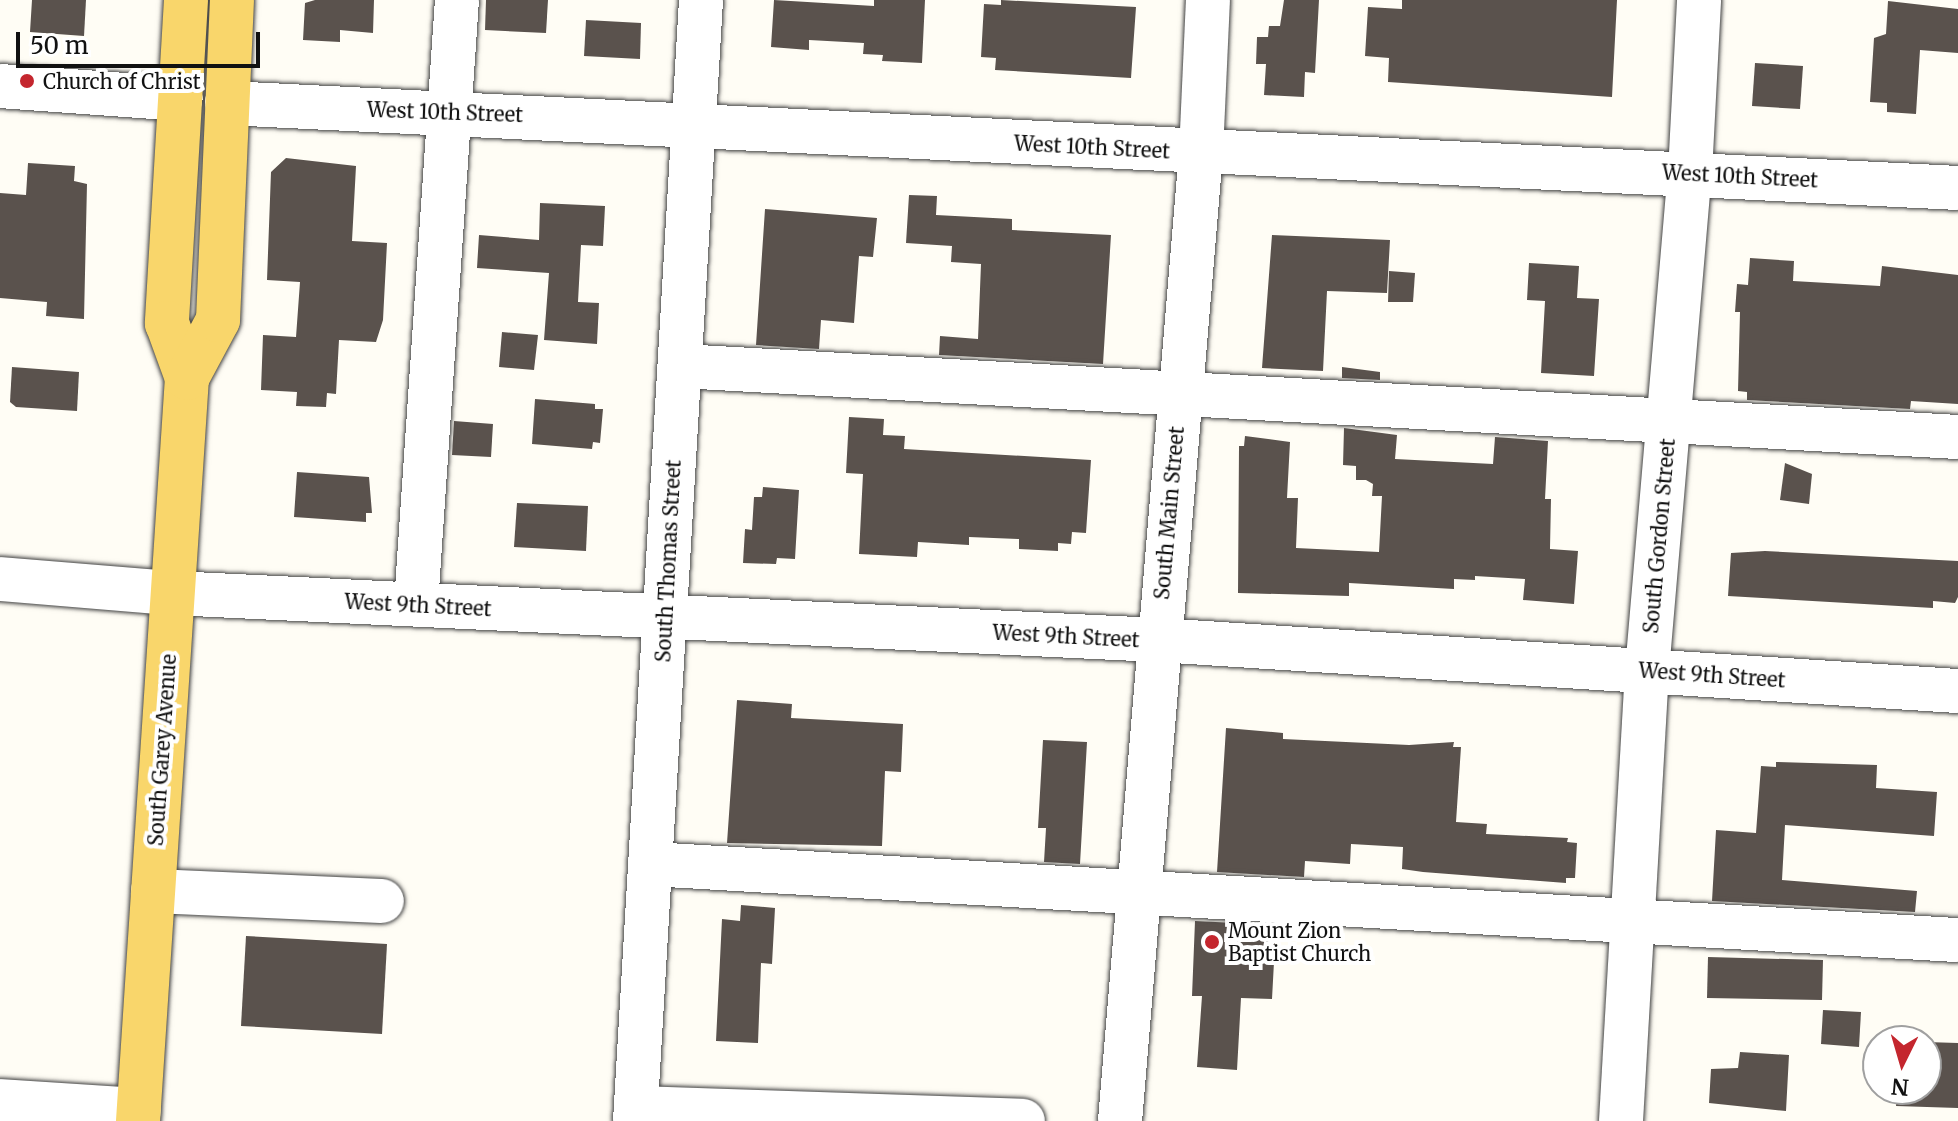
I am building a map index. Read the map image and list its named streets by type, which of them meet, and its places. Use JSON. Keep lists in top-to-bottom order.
{
  "streets": {
    "main road": ["South Garey Avenue"],
    "street": [
      "West 10th Street",
      "South Main Street",
      "South Gordon Street",
      "South Thomas Street",
      "West 9th Street"
    ]
  },
  "crossings": [
    ["West 10th Street", "South Main Street"],
    ["West 10th Street", "South Gordon Street"],
    ["West 10th Street", "South Thomas Street"],
    ["West 10th Street", "South Garey Avenue"],
    ["South Main Street", "West 9th Street"],
    ["South Gordon Street", "West 9th Street"],
    ["South Thomas Street", "West 9th Street"],
    ["West 9th Street", "South Garey Avenue"]
  ],
  "places": ["Church of Christ", "Mount Zion Baptist Church"],
  "scale_bar": "50 m",
  "north": "bottom"
}
